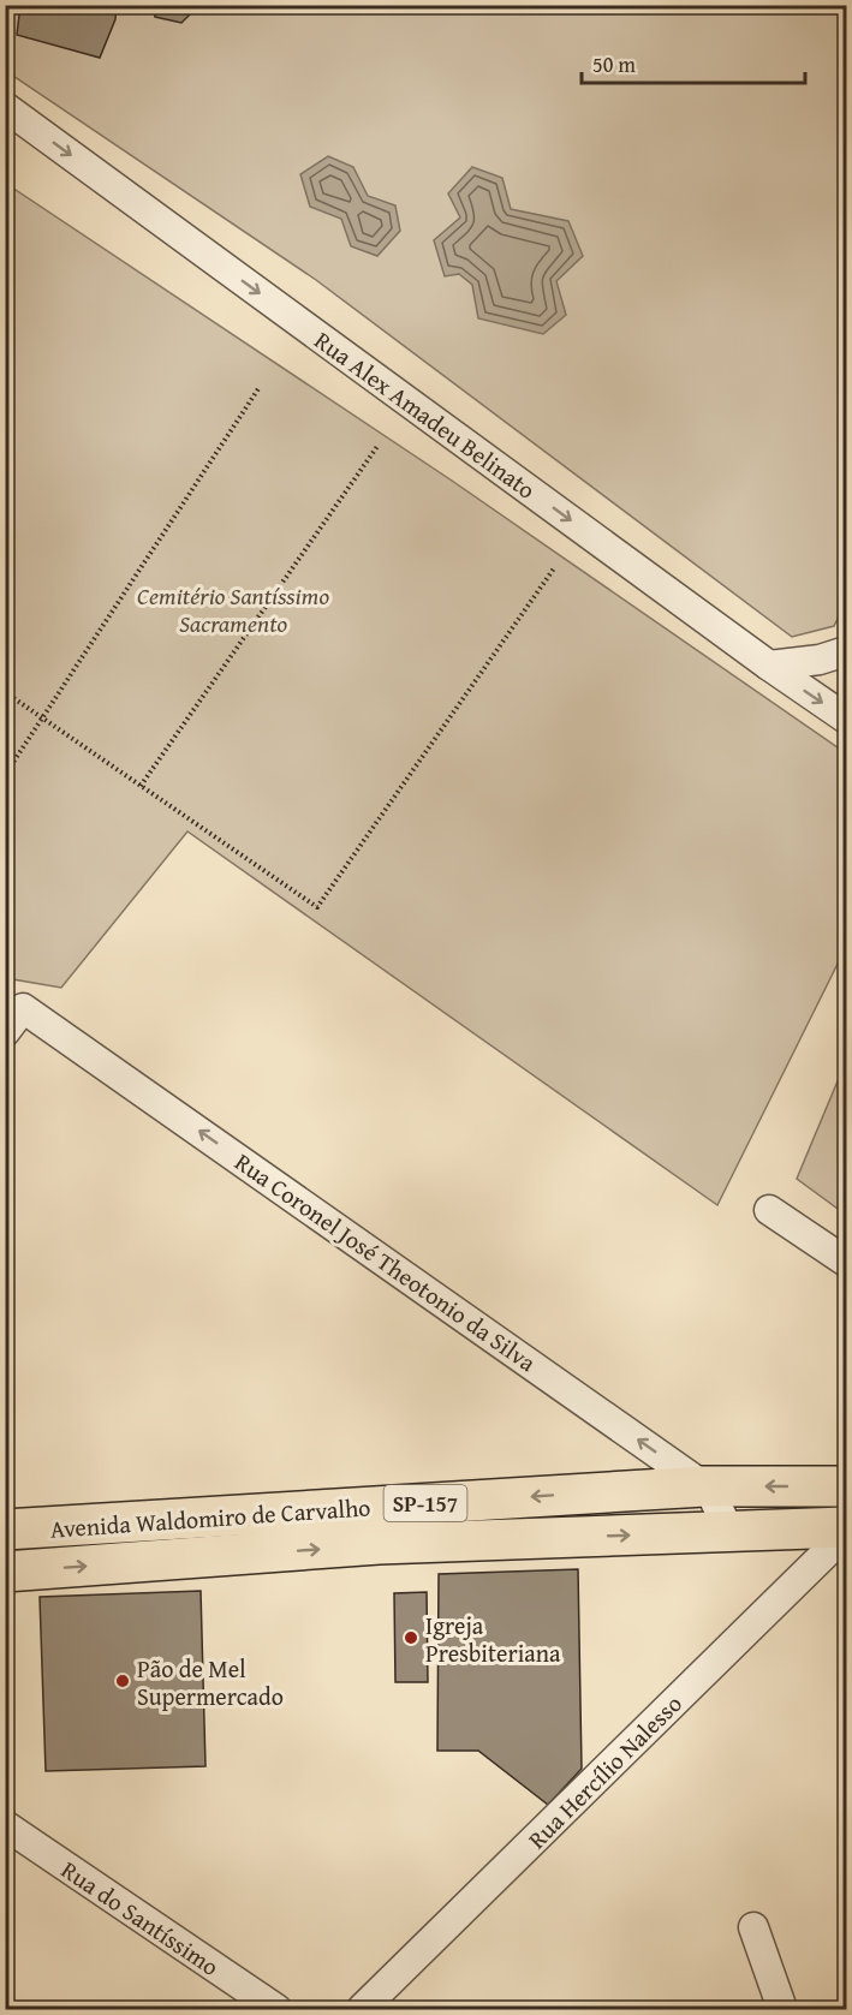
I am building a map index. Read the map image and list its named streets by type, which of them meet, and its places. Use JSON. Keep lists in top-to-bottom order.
{
  "streets": {
    "main road": ["SP-157", "Avenida Waldomiro de Carvalho"],
    "street": [
      "Rua Alex Amadeu Belinato",
      "Rua Coronel José Theotonio da Silva",
      "Rua Hercílio Nalesso",
      "Rua do Santíssimo"
    ]
  },
  "crossings": [
    ["Rua Coronel José Theotonio da Silva", "Avenida Waldomiro de Carvalho"],
    ["Avenida Waldomiro de Carvalho", "Rua Hercílio Nalesso"]
  ],
  "one_way": ["Rua Alex Amadeu Belinato", "Rua Coronel José Theotonio da Silva"],
  "parks": ["Cemitério Santíssimo Sacramento"],
  "places": ["Igreja Presbiteriana", "Pão de Mel Supermercado"],
  "scale_bar": "50 m"
}
